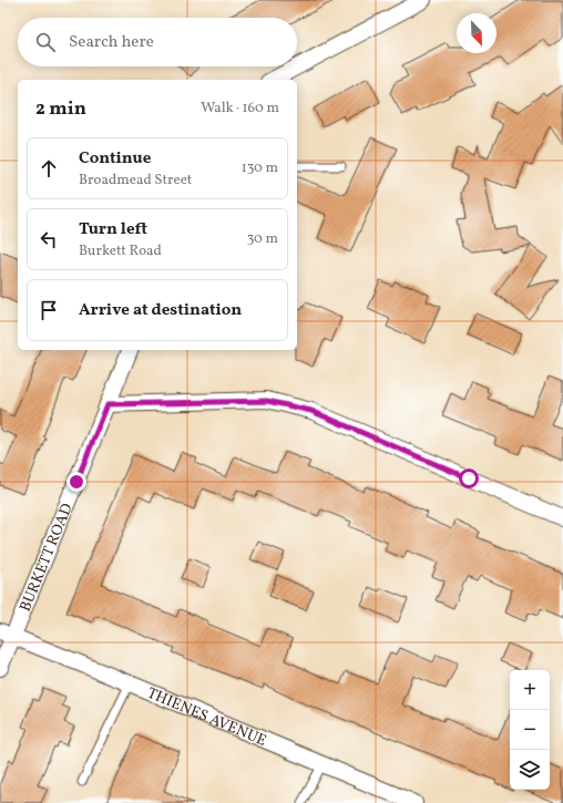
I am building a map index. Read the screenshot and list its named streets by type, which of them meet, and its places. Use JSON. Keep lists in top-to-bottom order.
{
  "streets": {
    "street": ["BURKETT ROAD", "THIENES AVENUE"]
  },
  "crossings": [
    ["BURKETT ROAD", "THIENES AVENUE"]
  ],
  "north": "bottom right",
  "page": {
    "search": "Search here",
    "heading": ["2 min", "Walk · 160 m"],
    "list": [
      ["Continue", "Broadmead Street", "130 m"],
      ["Turn left", "Burkett Road", "30 m"],
      "Arrive at destination"
    ],
    "map_buttons": ["+", "−"]
  }
}
